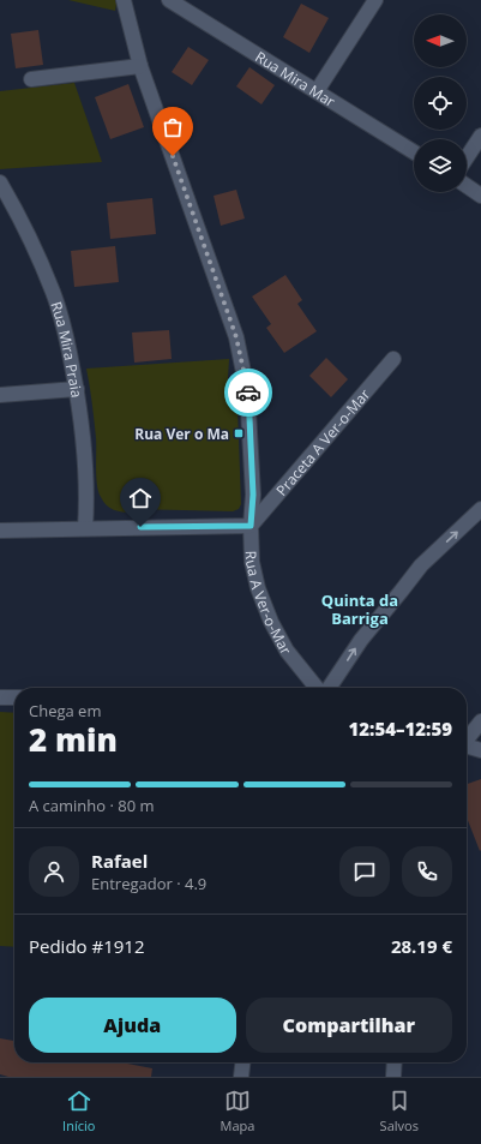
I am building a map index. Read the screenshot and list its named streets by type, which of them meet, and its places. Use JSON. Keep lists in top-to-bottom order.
{
  "streets": {
    "street": [
      "Rua Mira Mar",
      "Rua Mira Praia",
      "Praceta A Ver-o-Mar",
      "Rua A Ver-o-Mar"
    ]
  },
  "crossings": [
    ["Praceta A Ver-o-Mar", "Rua A Ver-o-Mar"]
  ],
  "districts": ["Quinta da Barriga"],
  "places": {
    "transit": ["Rua Ver o Ma"]
  },
  "north": "left",
  "page": {
    "heading": ["2 min", "Chega em", "12:54–12:59"],
    "panel": [
      "Rafael",
      "Entregador · 4.9",
      "Pedido #1912",
      "28.19 €"
    ],
    "bar": "A caminho · 80 m",
    "buttons": ["Ajuda", "Compartilhar"],
    "tabs": ["Início", "Mapa", "Salvos"]
  }
}
